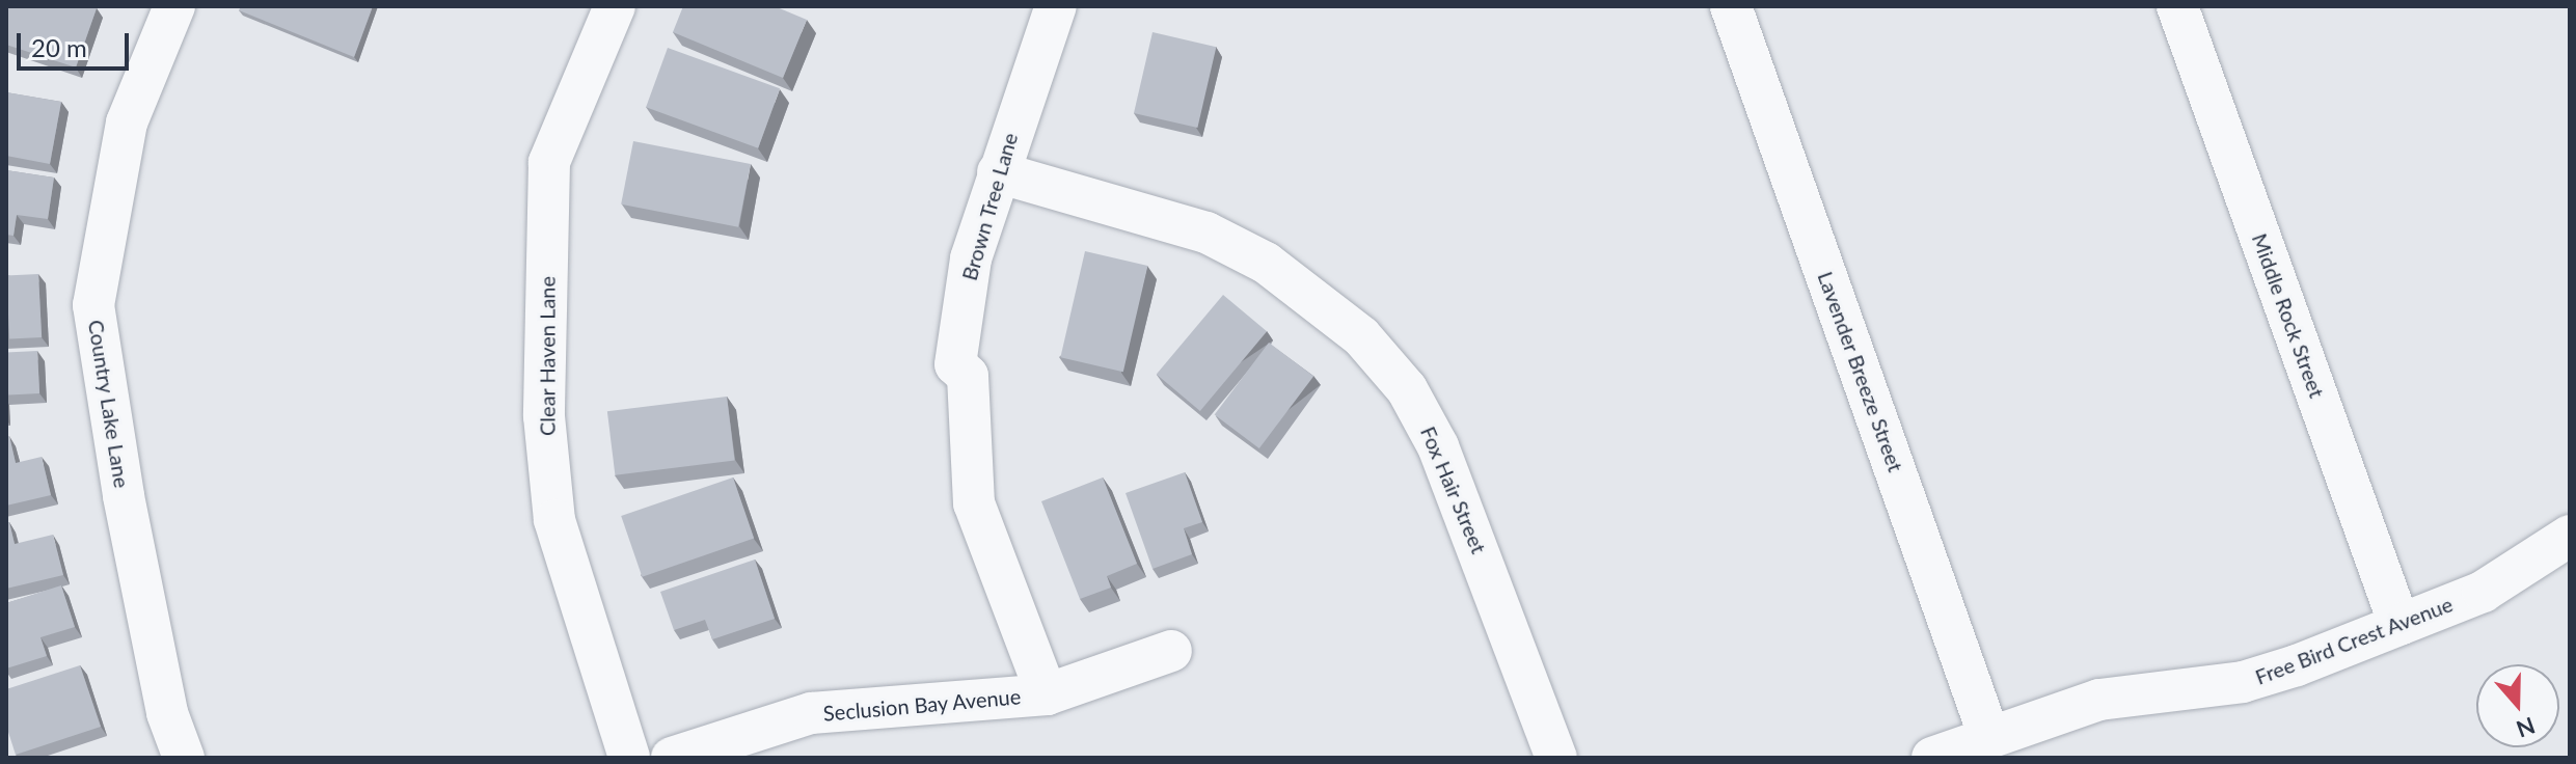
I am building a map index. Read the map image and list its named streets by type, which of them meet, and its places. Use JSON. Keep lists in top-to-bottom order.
{
  "streets": {
    "street": [
      "Brown Tree Lane",
      "Middle Rock Street",
      "Clear Haven Lane",
      "Lavender Breeze Street",
      "Country Lake Lane",
      "Fox Hair Street",
      "Free Bird Crest Avenue",
      "Seclusion Bay Avenue"
    ]
  },
  "crossings": [
    ["Brown Tree Lane", "Fox Hair Street"],
    ["Brown Tree Lane", "Seclusion Bay Avenue"],
    ["Middle Rock Street", "Free Bird Crest Avenue"],
    ["Lavender Breeze Street", "Free Bird Crest Avenue"]
  ],
  "scale_bar": "20 m",
  "north": "bottom"
}
